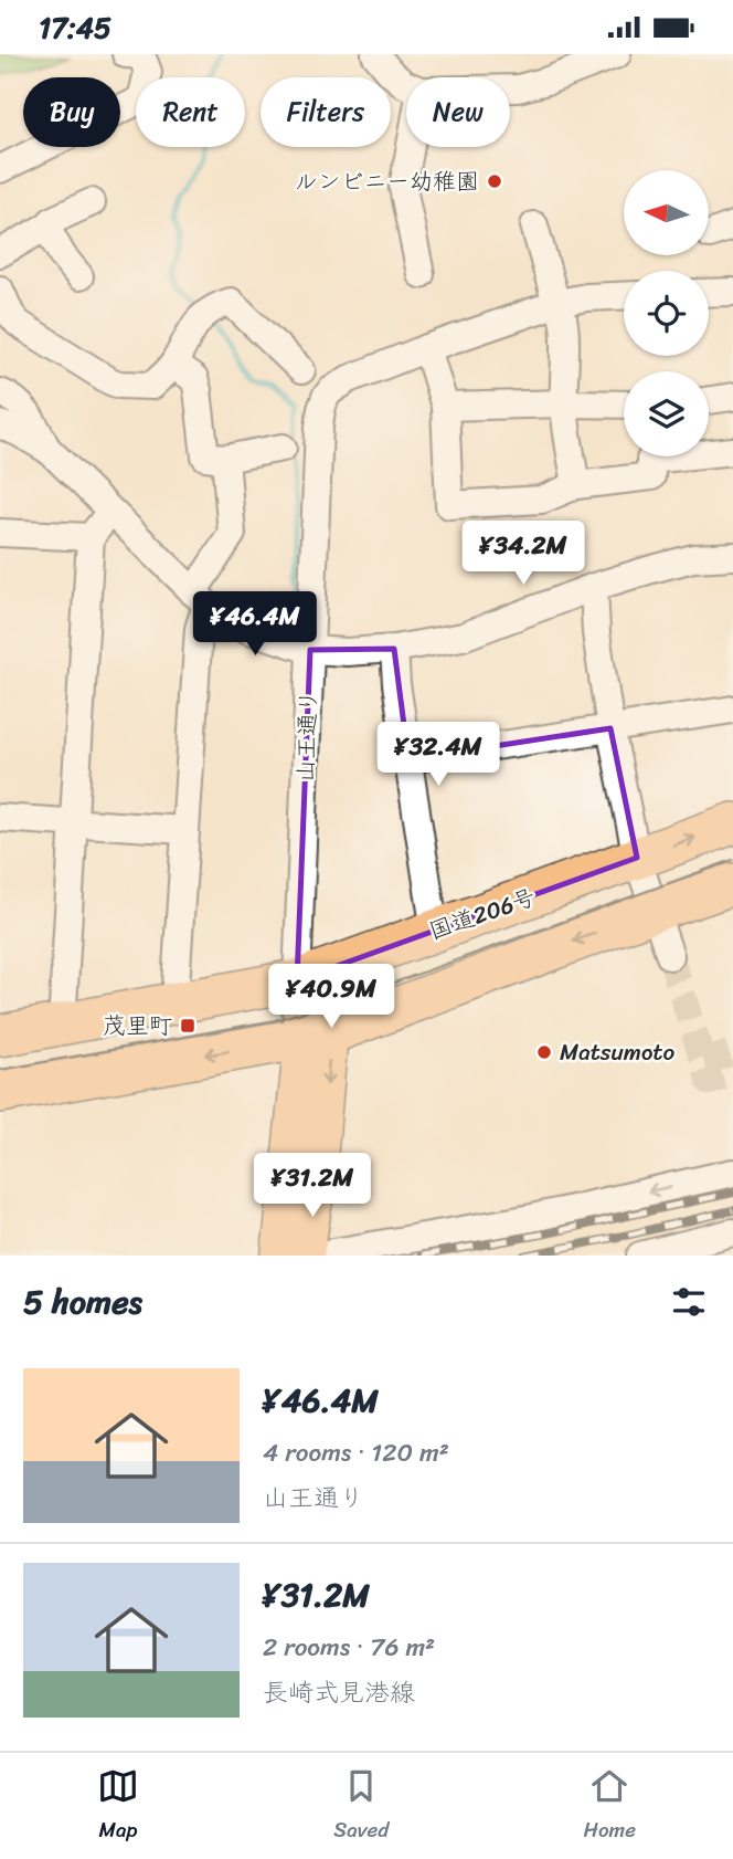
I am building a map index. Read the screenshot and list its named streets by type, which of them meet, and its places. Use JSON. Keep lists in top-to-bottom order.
{
  "streets": {
    "highway": ["国道206号"],
    "street": ["山王通り"]
  },
  "crossings": [
    ["山王通り", "国道206号"]
  ],
  "places": {
    "other": ["ルンビニー幼稚園", "Matsumoto"],
    "transit": ["茂里町"]
  },
  "north": "left",
  "page": {
    "status": "17:45",
    "chip": [
      "Buy",
      "Rent",
      "Filters",
      "New"
    ],
    "price": [
      "¥34.2M",
      "¥46.4M",
      "¥32.4M",
      "¥40.9M",
      "¥31.2M"
    ],
    "heading": "5 homes",
    "list": [
      {
        "name": "¥46.4M",
        "note": "4 rooms · 120 m² · 山王通り"
      },
      {
        "name": "¥31.2M",
        "note": "2 rooms · 76 m² · 長崎式見港線"
      }
    ],
    "tabs": ["Map", "Saved", "Home"]
  }
}
